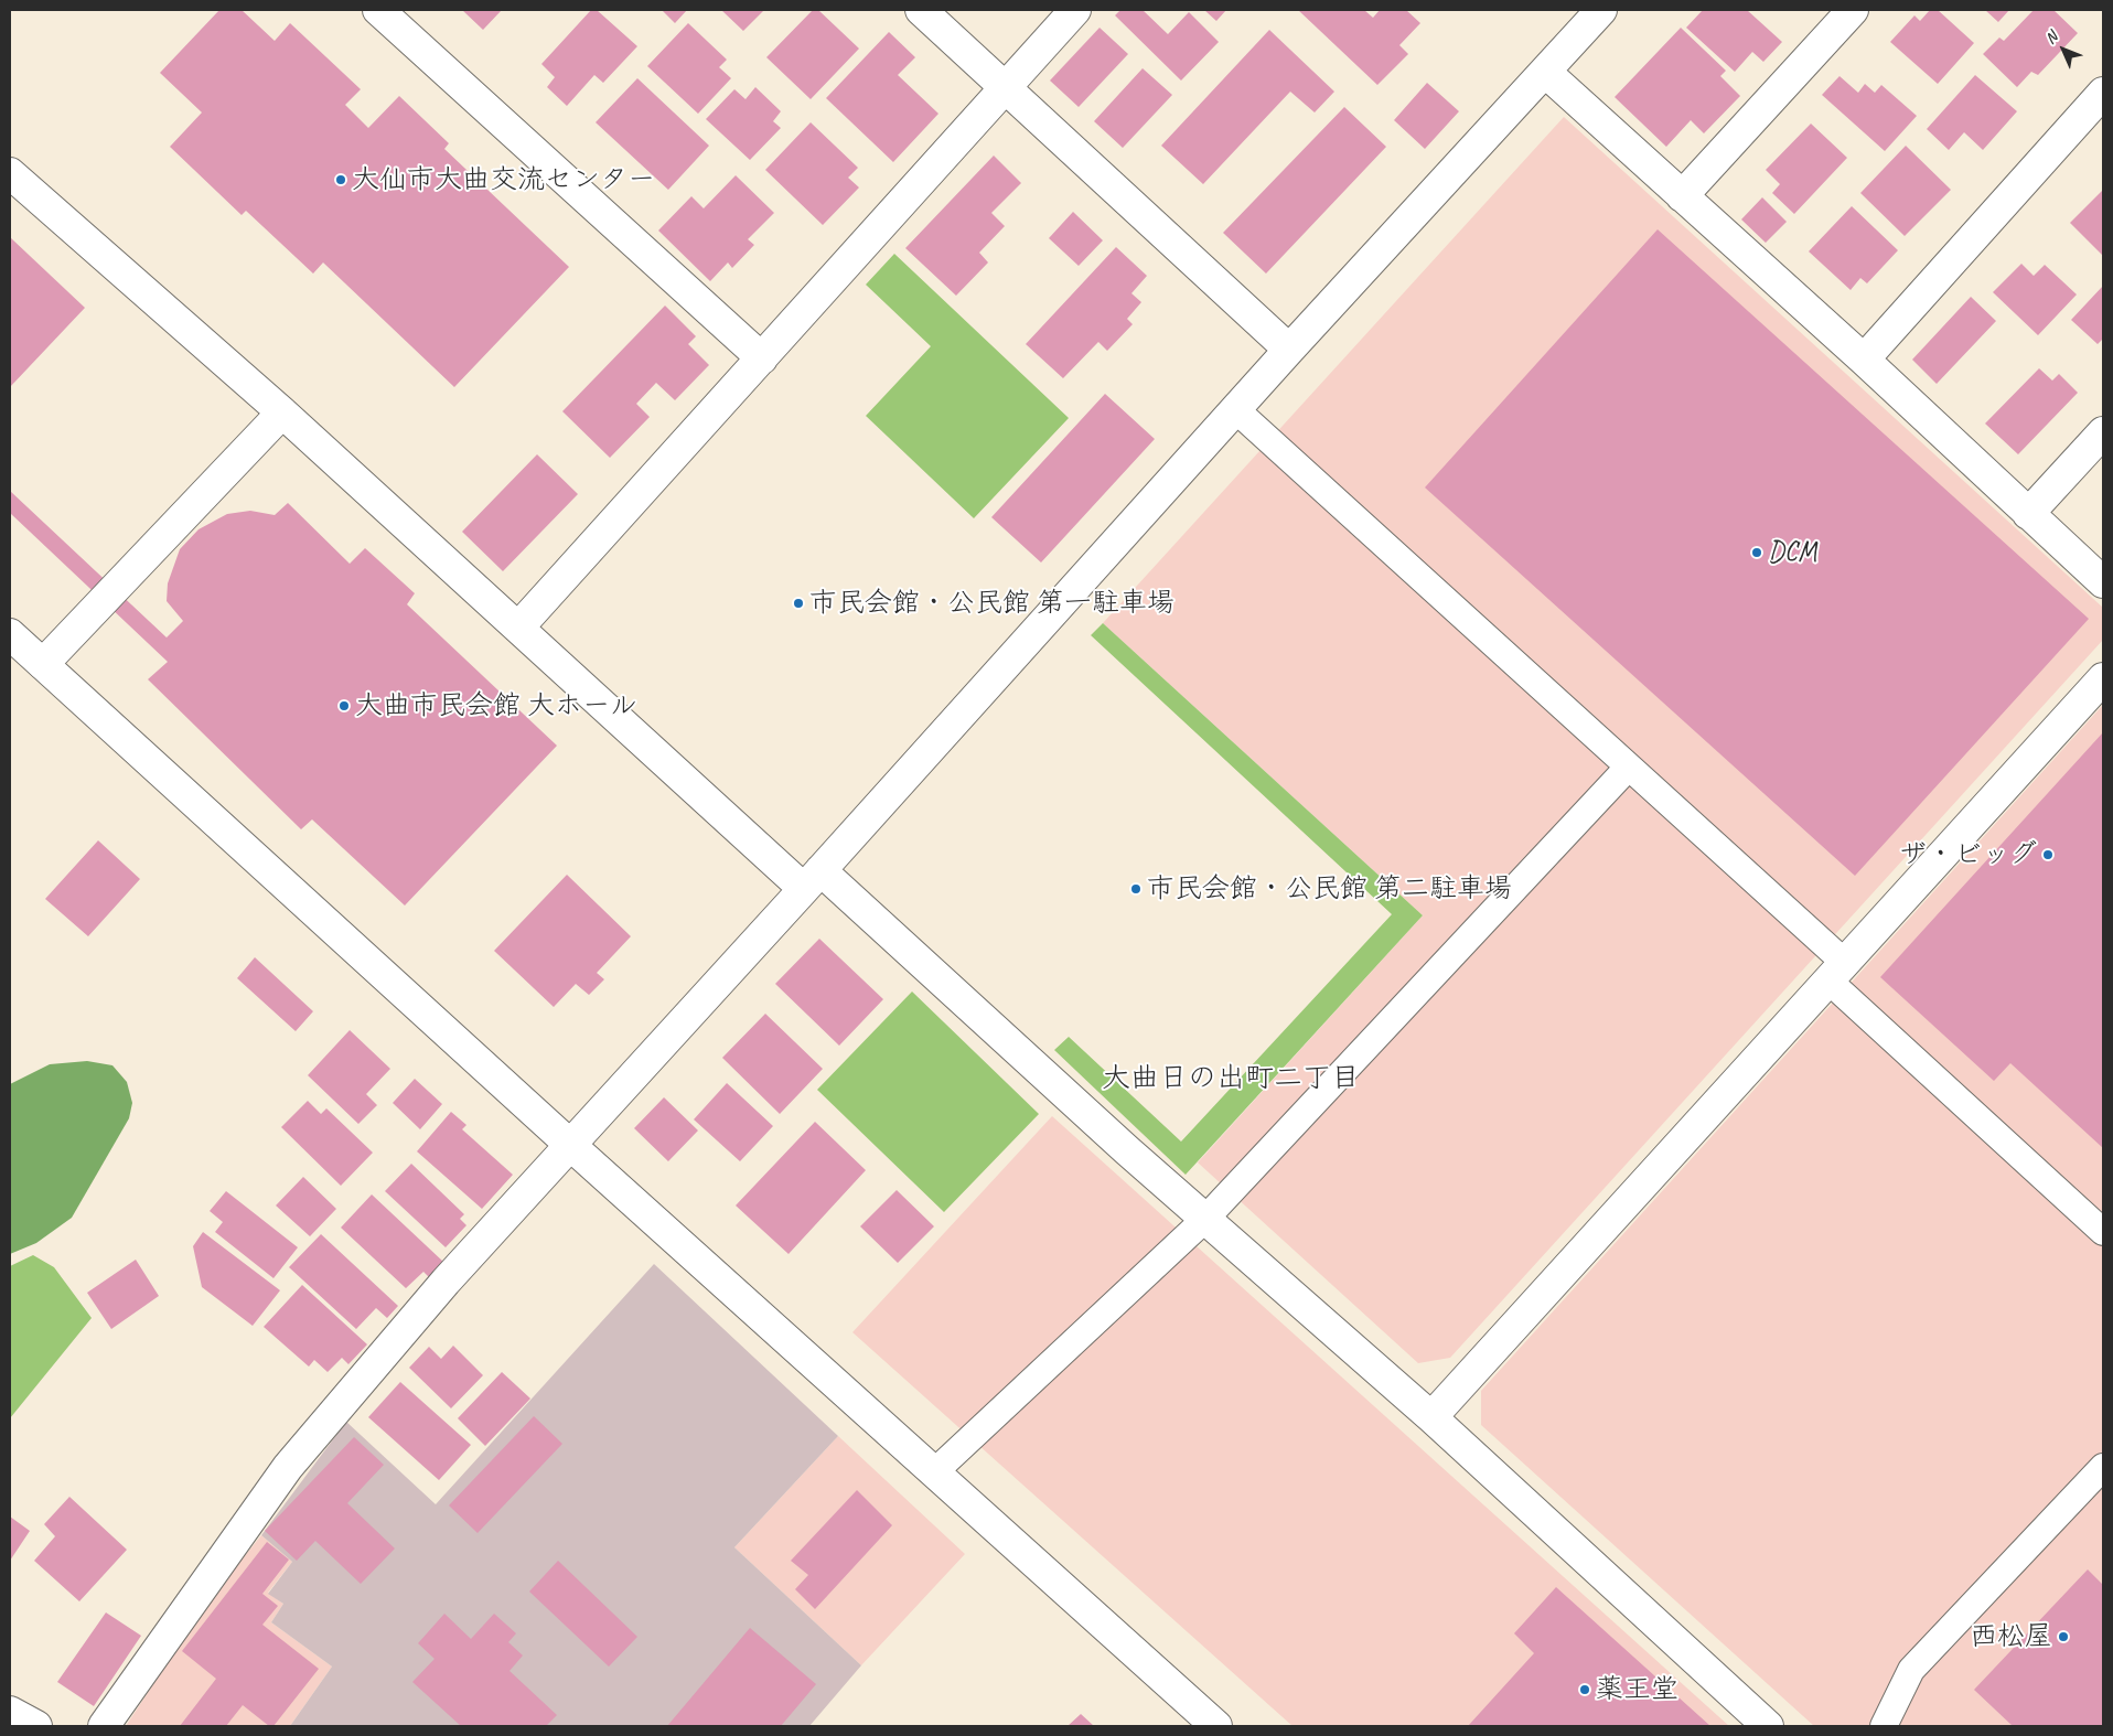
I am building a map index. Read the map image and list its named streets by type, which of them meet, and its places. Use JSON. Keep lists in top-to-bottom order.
{
  "districts": ["大曲日の出町二丁目"],
  "places": [
    "大仙市大曲交流センター",
    "DCM",
    "市民会館・公民館 第一駐車場",
    "大曲市民会館 大ホール",
    "ザ・ビッグ",
    "市民会館・公民館 第二駐車場",
    "西松屋",
    "薬王堂"
  ],
  "north": "top left"
}
